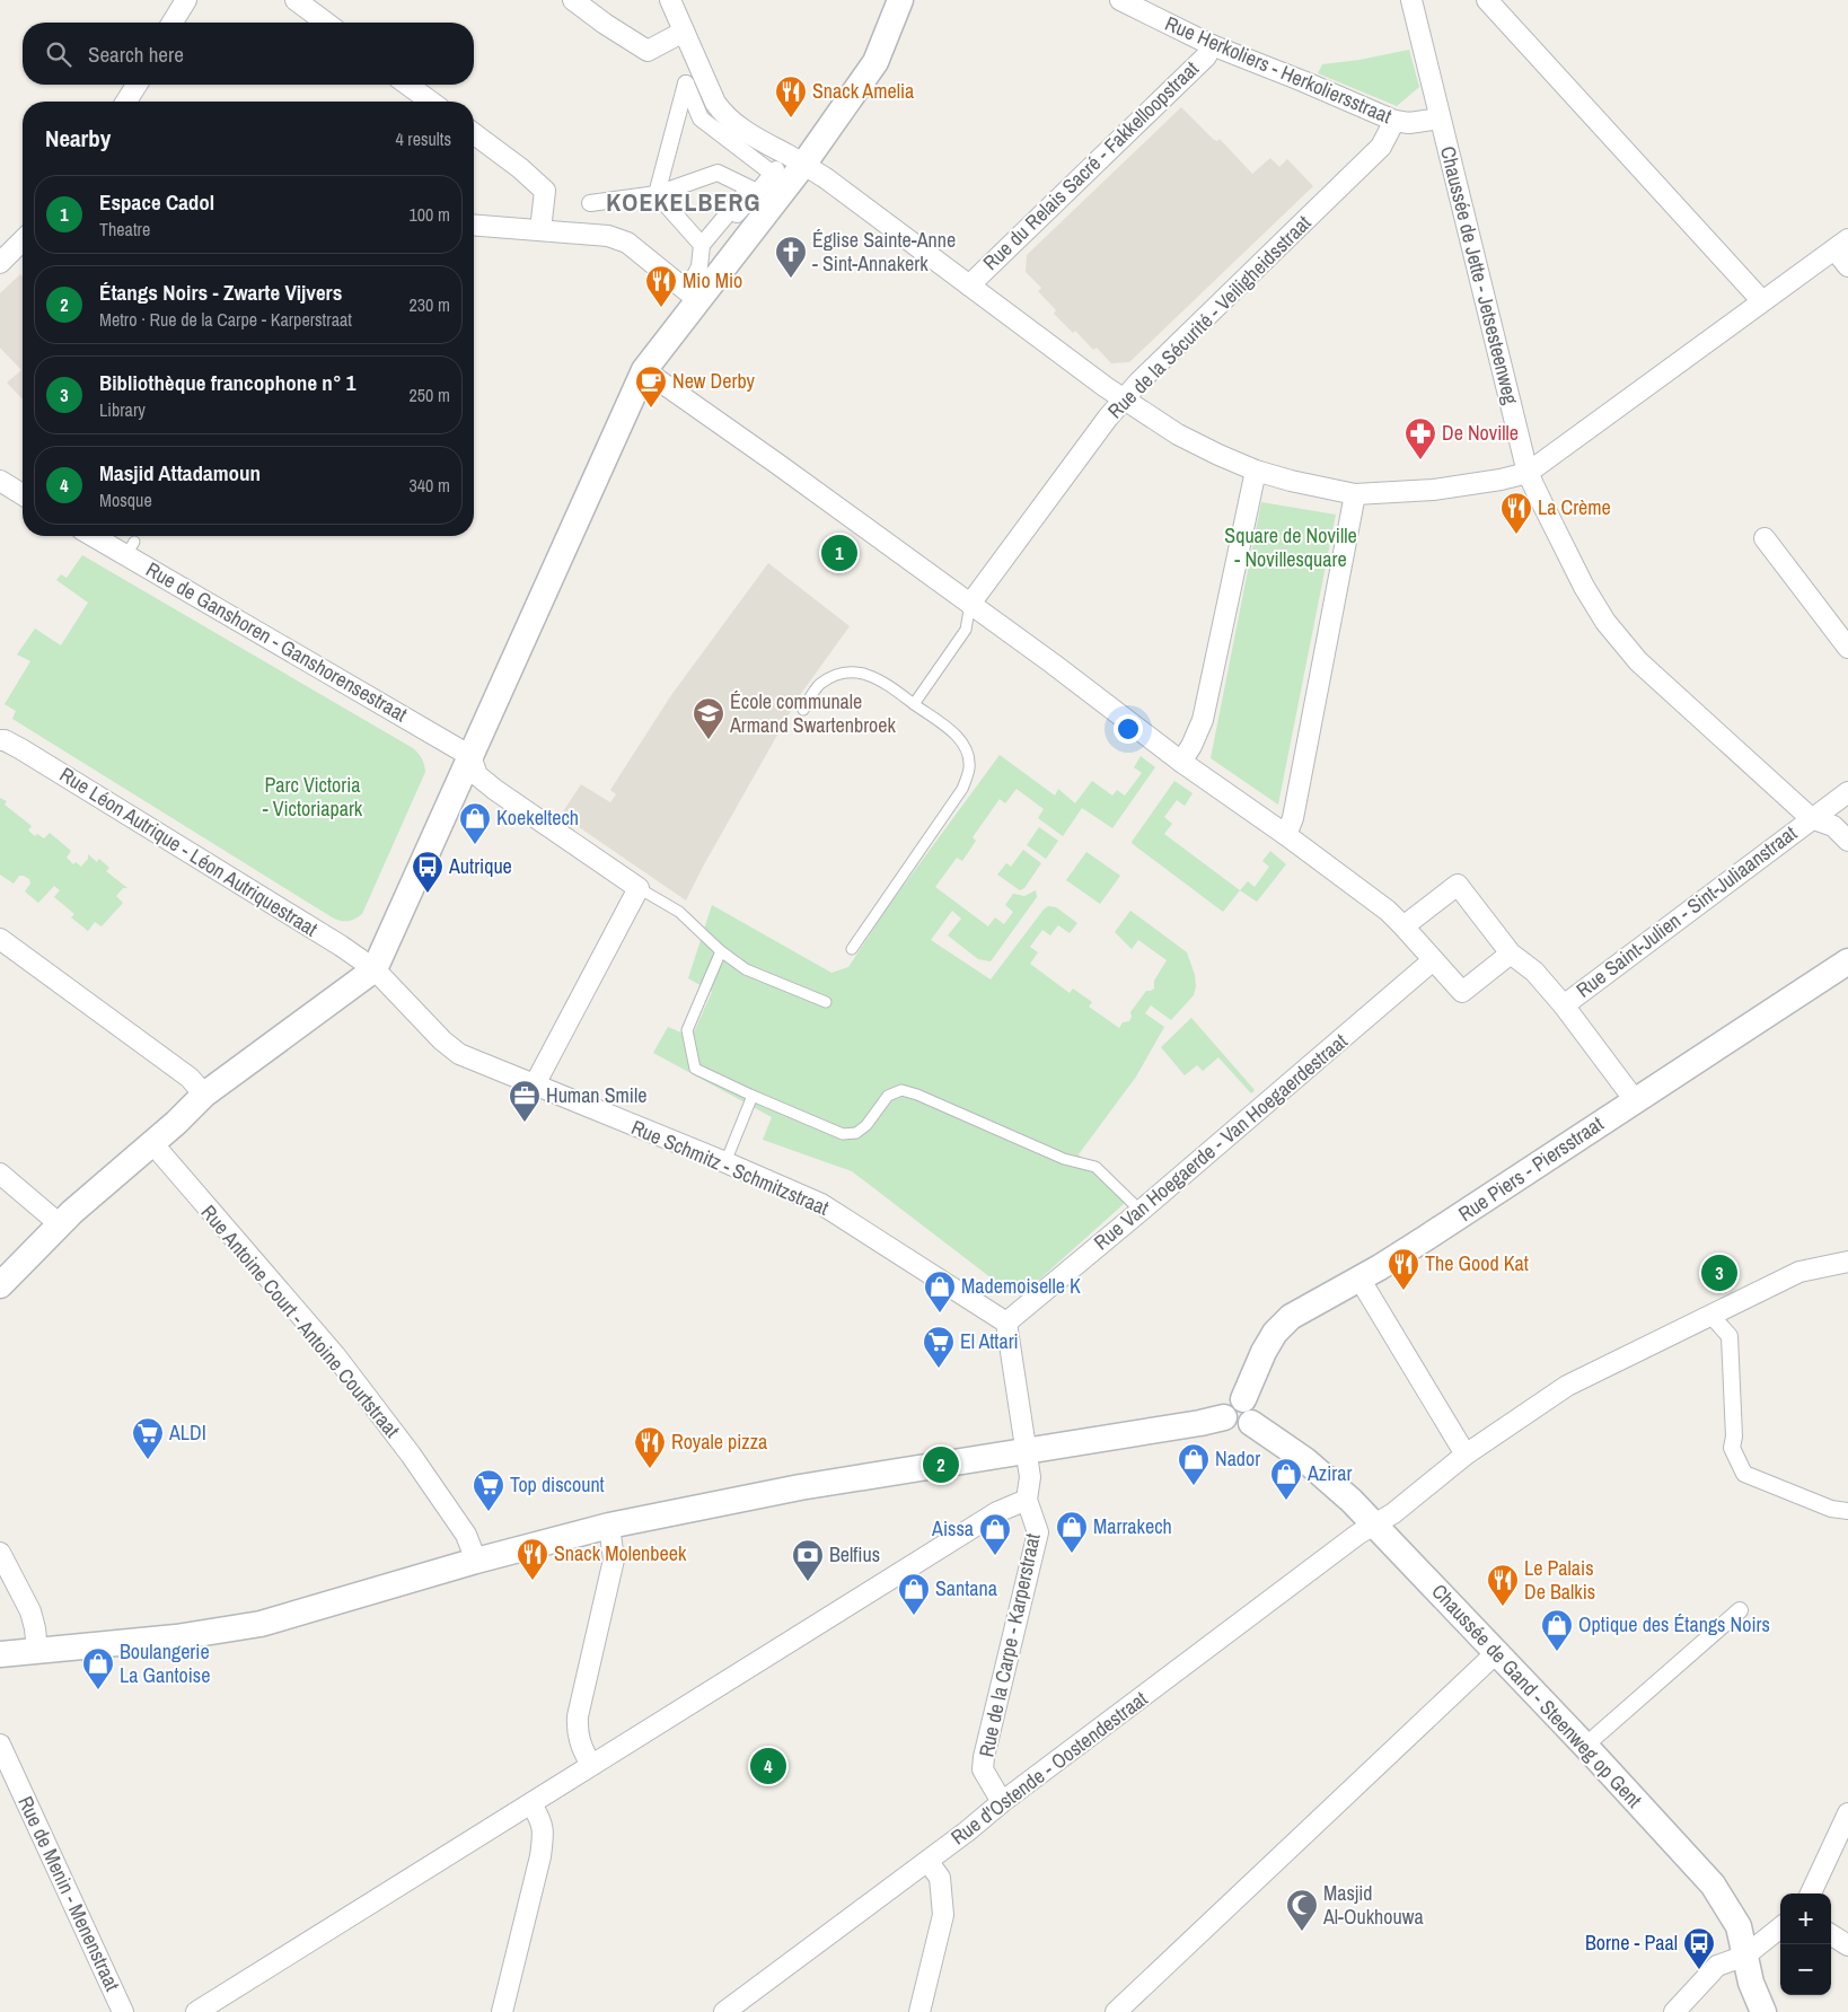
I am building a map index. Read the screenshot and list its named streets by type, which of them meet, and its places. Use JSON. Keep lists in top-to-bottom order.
{
  "streets": {
    "street": [
      "Rue Herkoliers - Herkoliersstraat",
      "Rue du Relais Sacré - Fakkelloopstraat",
      "Chaussée de Jette - Jetsesteenweg",
      "Rue de la Sécurité - Veiligheidsstraat",
      "Rue de Ganshoren - Ganshorensestraat",
      "Rue Léon Autrique - Léon Autriquestraat",
      "Rue Saint-Julien - Sint-Juliaanstraat",
      "Rue Van Hoegaerde - Van Hoegaerdestraat",
      "Rue Schmitz - Schmitzstraat",
      "Rue Piers - Piersstraat",
      "Rue Antoine Court - Antoine Courtstraat",
      "Rue de la Carpe - Karperstraat",
      "Chaussée de Gand - Steenweg op Gent",
      "Rue d'Ostende - Oostendestraat",
      "Rue de Menin - Menenstraat"
    ]
  },
  "crossings": [
    ["Rue Herkoliers - Herkoliersstraat", "Rue du Relais Sacré - Fakkelloopstraat"],
    ["Rue Herkoliers - Herkoliersstraat", "Chaussée de Jette - Jetsesteenweg"],
    ["Rue Herkoliers - Herkoliersstraat", "Rue de la Sécurité - Veiligheidsstraat"],
    ["Chaussée de Jette - Jetsesteenweg", "Rue Saint-Julien - Sint-Juliaanstraat"],
    ["Rue Léon Autrique - Léon Autriquestraat", "Rue Schmitz - Schmitzstraat"],
    ["Rue Van Hoegaerde - Van Hoegaerdestraat", "Rue Schmitz - Schmitzstraat"],
    ["Rue Piers - Piersstraat", "Chaussée de Gand - Steenweg op Gent"],
    ["Rue de la Carpe - Karperstraat", "Rue d'Ostende - Oostendestraat"],
    ["Chaussée de Gand - Steenweg op Gent", "Rue d'Ostende - Oostendestraat"]
  ],
  "districts": ["KOEKELBERG"],
  "parks": ["Square de Noville - Novillesquare", "Parc Victoria - Victoriapark"],
  "places": {
    "restaurant": [
      "Snack Amelia",
      "Mio Mio",
      "La Crème",
      "The Good Kat",
      "Royale pizza",
      "Snack Molenbeek",
      "Le Palais De Balkis"
    ],
    "church": ["Église Sainte-Anne - Sint-Annakerk"],
    "cafe": ["New Derby"],
    "pharmacy": ["De Noville"],
    "school or university": ["École communale Armand Swartenbroek"],
    "shop": [
      "Koekeltech",
      "Mademoiselle K",
      "Nador",
      "Azirar",
      "Marrakech",
      "Aissa",
      "Santana",
      "Optique des Étangs Noirs",
      "Boulangerie La Gantoise"
    ],
    "bus stop": ["Autrique", "Borne - Paal"],
    "office": ["Human Smile"],
    "supermarket": ["El Attari", "ALDI", "Top discount"],
    "bank": ["Belfius"],
    "mosque": ["Masjid Al-Oukhouwa"]
  },
  "page": {
    "search": "Search here",
    "heading": ["Nearby", "4 results"],
    "list": [
      {
        "mark": "1",
        "name": "Espace Cadol",
        "note": "Theatre",
        "value": "100 m"
      },
      {
        "mark": "2",
        "name": "Étangs Noirs - Zwarte Vijvers",
        "note": "Metro · Rue de la Carpe - Karperstraat",
        "value": "230 m"
      },
      {
        "mark": "3",
        "name": "Bibliothèque francophone n° 1",
        "note": "Library",
        "value": "250 m"
      },
      {
        "mark": "4",
        "name": "Masjid Attadamoun",
        "note": "Mosque",
        "value": "340 m"
      }
    ],
    "pins": [
      "1",
      "3",
      "2",
      "4"
    ],
    "map_buttons": ["+", "−"]
  }
}
